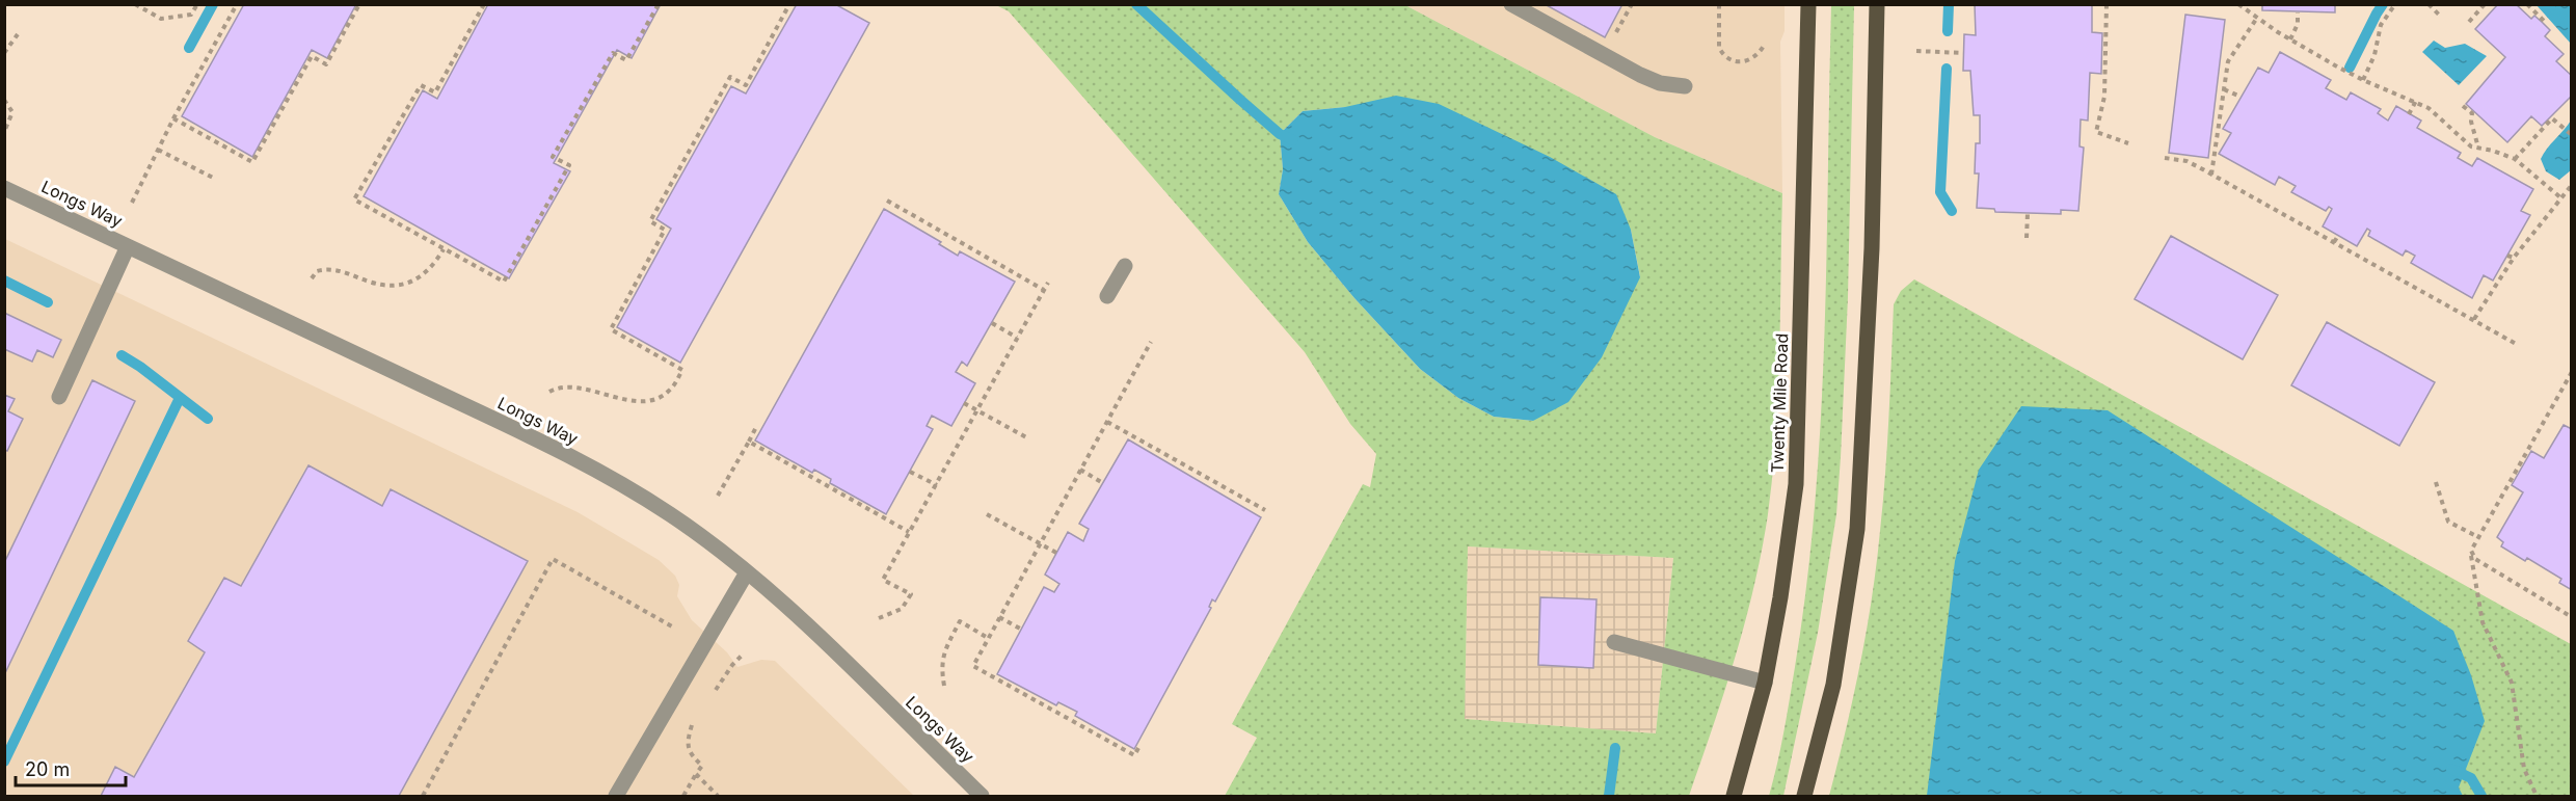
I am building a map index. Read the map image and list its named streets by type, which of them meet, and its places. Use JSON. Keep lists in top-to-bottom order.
{
  "streets": {
    "main road": ["Twenty Mile Road"],
    "street": ["Longs Way"]
  },
  "scale_bar": "20 m"
}
